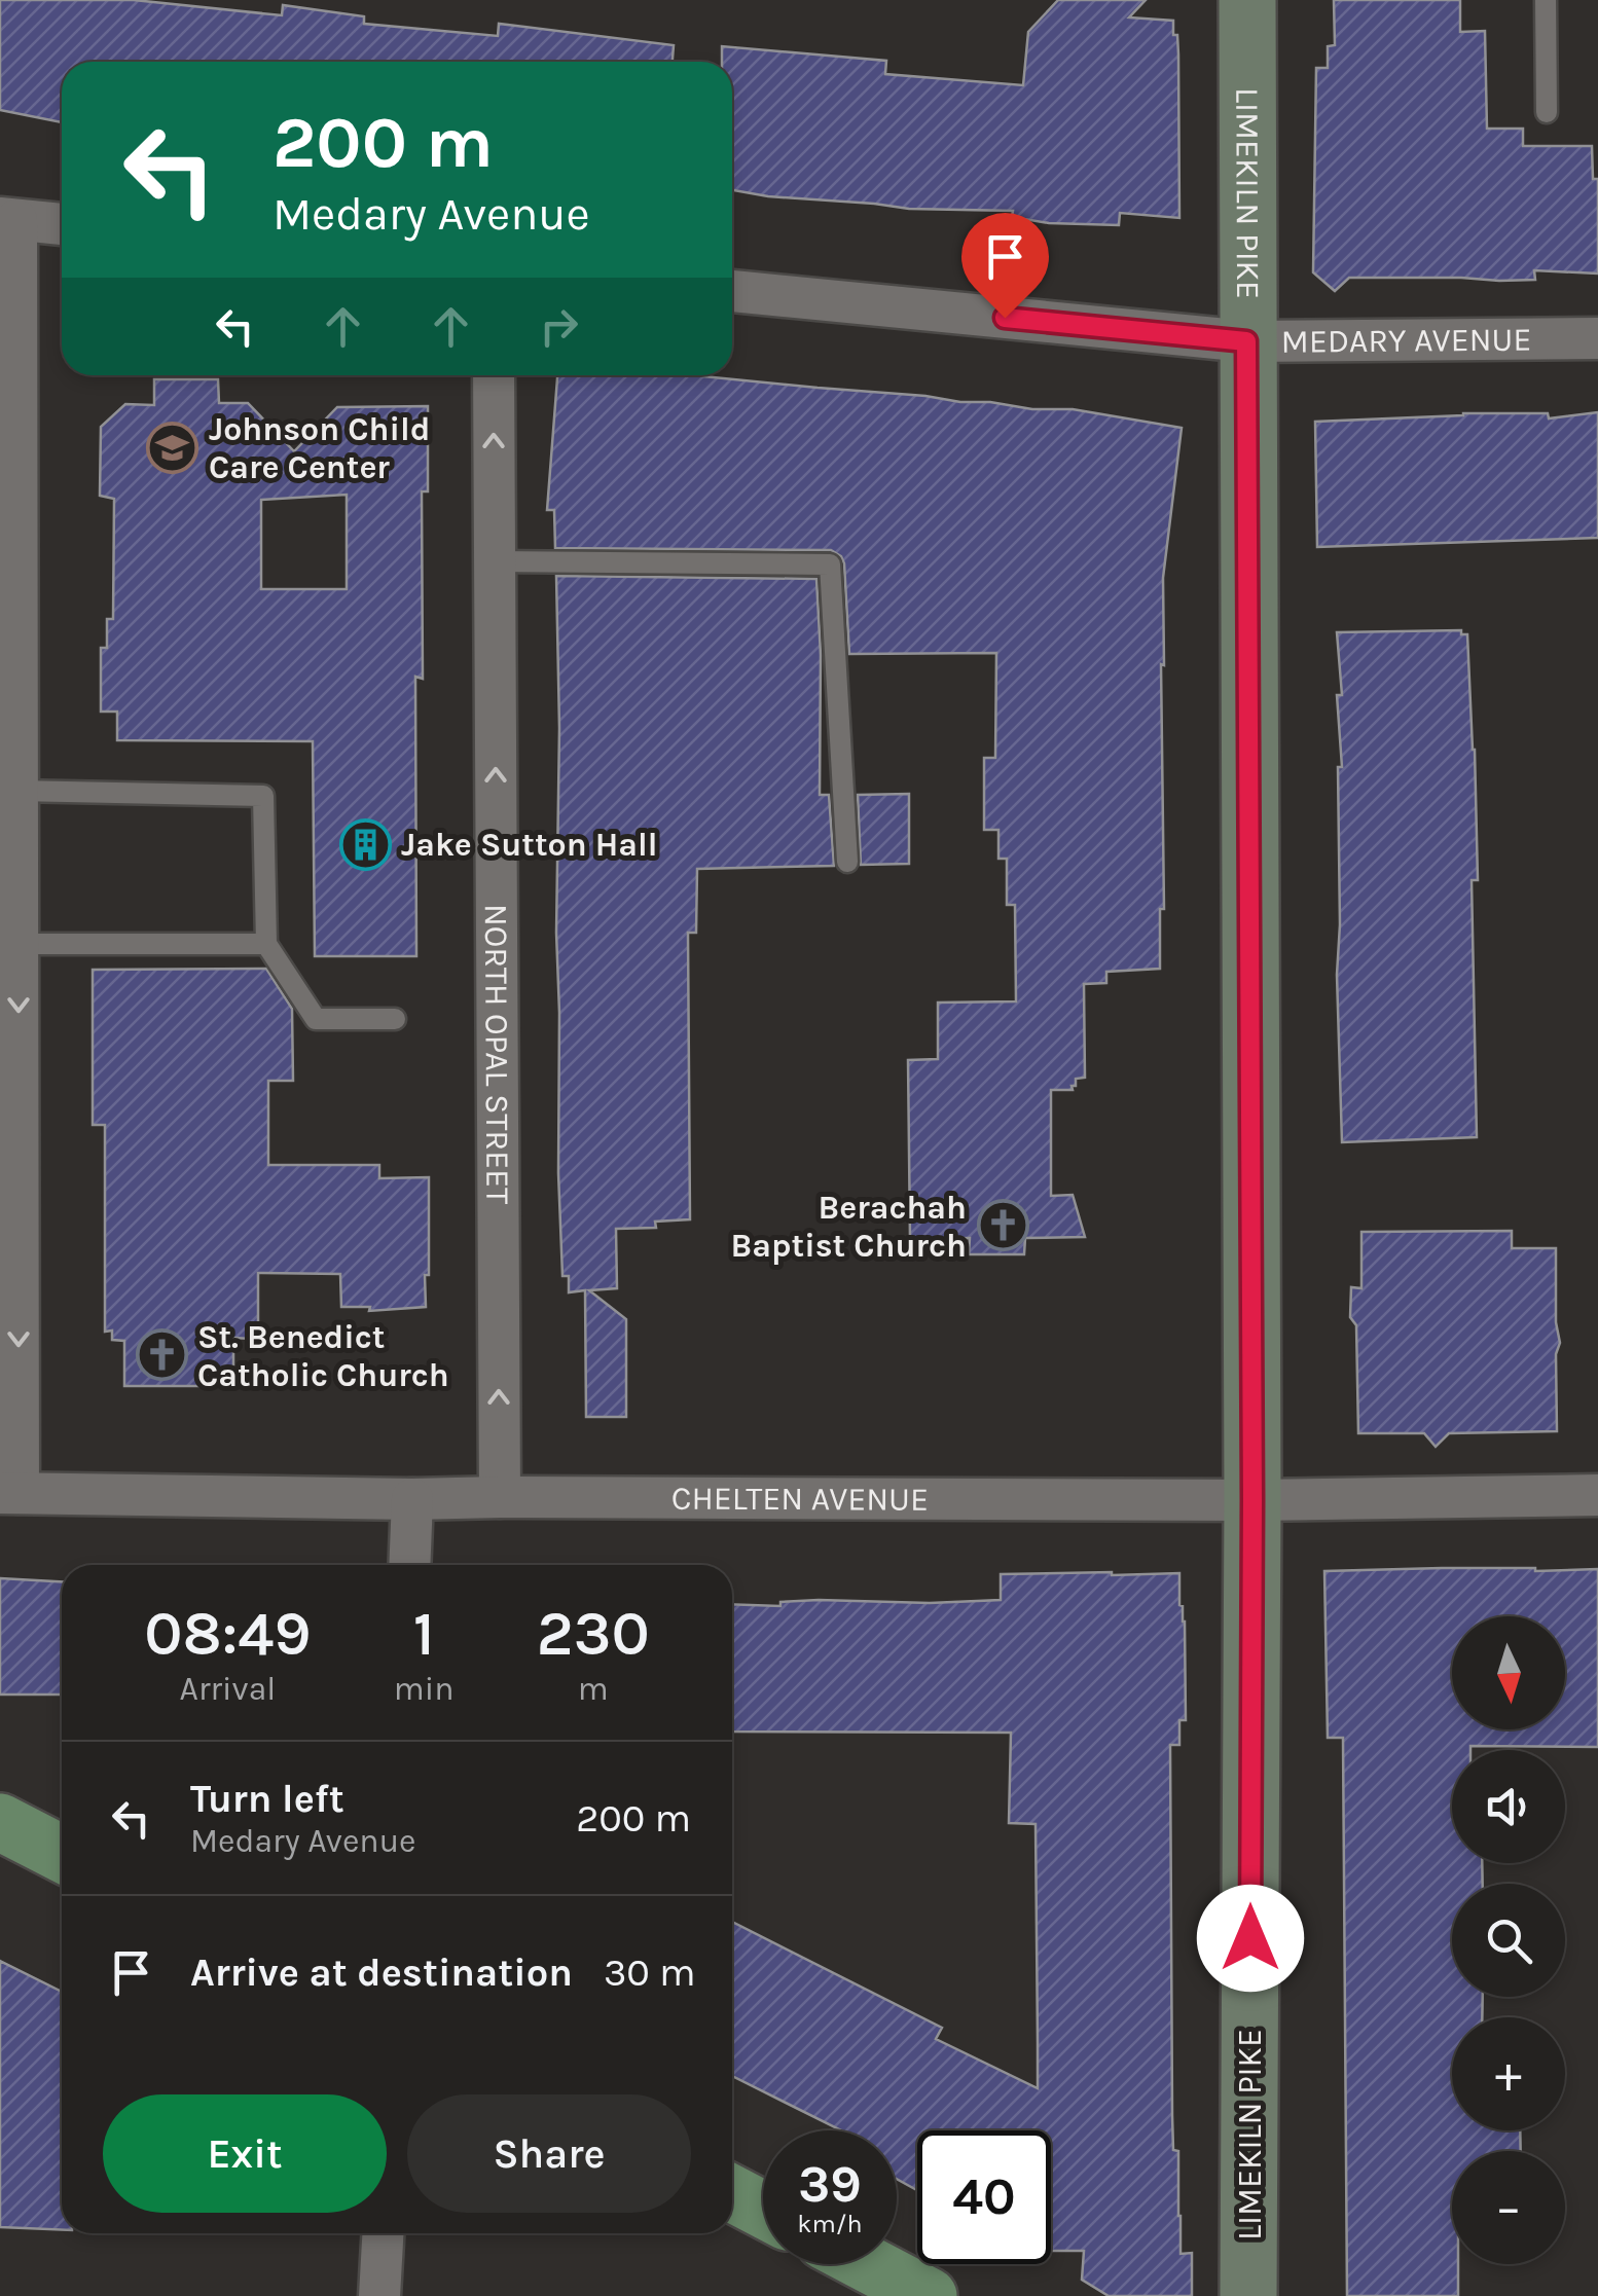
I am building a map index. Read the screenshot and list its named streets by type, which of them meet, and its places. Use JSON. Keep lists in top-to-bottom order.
{
  "streets": {
    "street": [
      "LIMEKILN PIKE",
      "MEDARY AVENUE",
      "NORTH OPAL STREET",
      "CHELTEN AVENUE"
    ]
  },
  "crossings": [
    ["LIMEKILN PIKE", "MEDARY AVENUE"],
    ["LIMEKILN PIKE", "CHELTEN AVENUE"],
    ["NORTH OPAL STREET", "CHELTEN AVENUE"]
  ],
  "one_way": ["NORTH OPAL STREET"],
  "places": {
    "school or university": ["Johnson Child Care Center"],
    "building": ["Jake Sutton Hall"],
    "church": ["Berachah Baptist Church", "St. Benedict Catholic Church"]
  },
  "north": "bottom",
  "page": {
    "turn": ["200 m", "Medary Avenue"],
    "eta": [
      "08:49",
      "Arrival",
      "1",
      "min",
      "230",
      "m"
    ],
    "map_buttons": ["+", "−"],
    "list": [
      {
        "name": "Turn left",
        "note": "Medary Avenue",
        "value": "200 m"
      },
      {
        "name": "Arrive at destination",
        "value": "30 m"
      }
    ],
    "buttons": ["Exit", "Share"],
    "speed": "39 km/h",
    "limit": "40"
  }
}
